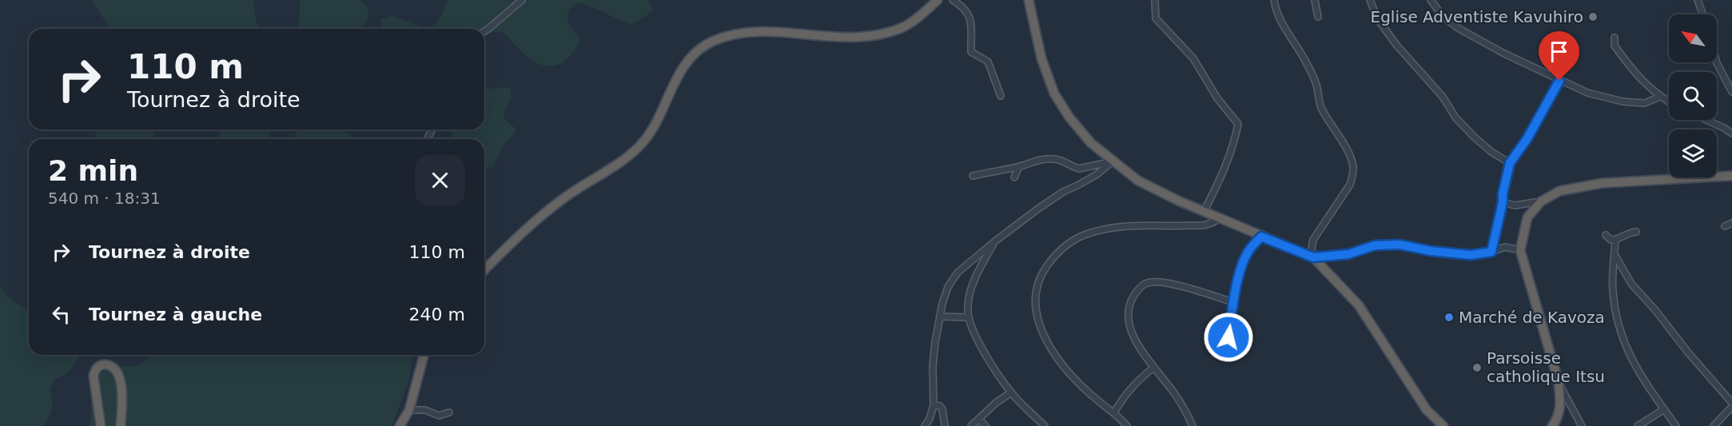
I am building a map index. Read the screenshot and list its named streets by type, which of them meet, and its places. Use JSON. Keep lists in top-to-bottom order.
{
  "places": ["Eglise Adventiste Kavuhiro", "Marché de Kavoza", "Parsoisse catholique Itsu"],
  "north": "top left",
  "page": {
    "turn": ["110 m", "Tournez à droite"],
    "heading": ["2 min", "540 m · 18:31"],
    "list": [
      {
        "name": "Tournez à droite",
        "value": "110 m"
      },
      {
        "name": "Tournez à gauche",
        "value": "240 m"
      }
    ]
  }
}
